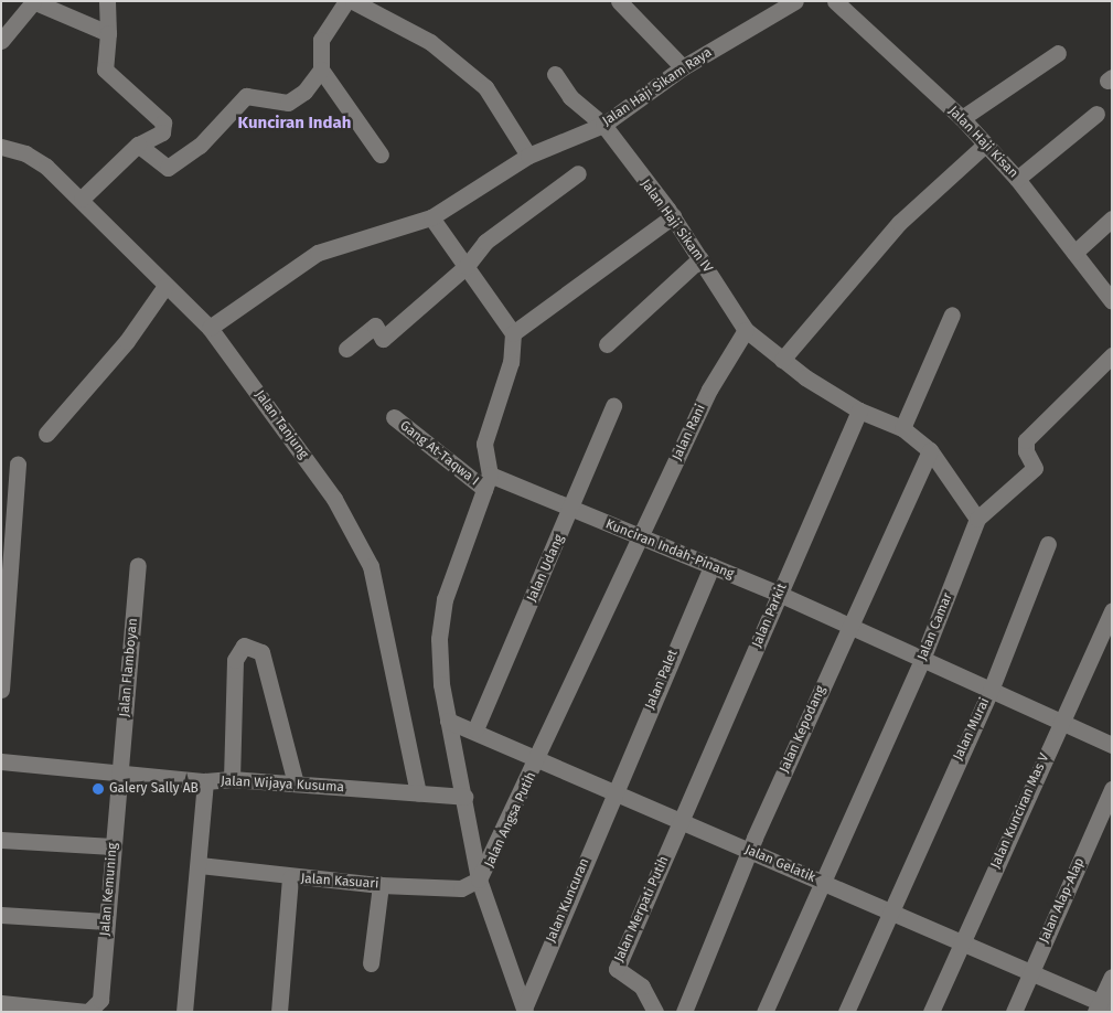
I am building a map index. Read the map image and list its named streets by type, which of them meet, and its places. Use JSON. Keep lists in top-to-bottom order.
{
  "streets": {
    "street": [
      "Jalan Haji Sikam Raya",
      "Jalan Haji Kisan",
      "Jalan Haji Sikam IV",
      "Jalan Tanjung",
      "Jalan Rani",
      "Gang At-Taqwa I",
      "Kunciran Indah-Pinang",
      "Jalan Udang",
      "Jalan Parkit",
      "Jalan Camar",
      "Jalan Flamboyan",
      "Jalan Palet",
      "Jalan Kepodang",
      "Jalan Murai",
      "Jalan Wijaya Kusuma",
      "Jalan Kunciran Mas V",
      "Jalan Angsa Putih",
      "Jalan Gelatik",
      "Jalan Kasuari",
      "Jalan Kemuning",
      "Jalan Kuncuran",
      "Jalan Alap-Alap",
      "Jalan Merpati Putih"
    ]
  },
  "crossings": [
    ["Jalan Haji Sikam Raya", "Jalan Haji Sikam IV"],
    ["Jalan Haji Sikam Raya", "Jalan Tanjung"],
    ["Jalan Haji Sikam IV", "Jalan Rani"],
    ["Jalan Tanjung", "Jalan Wijaya Kusuma"],
    ["Jalan Rani", "Kunciran Indah-Pinang"],
    ["Gang At-Taqwa I", "Kunciran Indah-Pinang"],
    ["Kunciran Indah-Pinang", "Jalan Udang"],
    ["Kunciran Indah-Pinang", "Jalan Parkit"],
    ["Kunciran Indah-Pinang", "Jalan Camar"],
    ["Kunciran Indah-Pinang", "Jalan Palet"],
    ["Kunciran Indah-Pinang", "Jalan Kepodang"],
    ["Kunciran Indah-Pinang", "Jalan Murai"],
    ["Kunciran Indah-Pinang", "Jalan Kunciran Mas V"],
    ["Jalan Udang", "Jalan Gelatik"],
    ["Jalan Parkit", "Jalan Gelatik"],
    ["Jalan Parkit", "Jalan Merpati Putih"],
    ["Jalan Camar", "Jalan Gelatik"],
    ["Jalan Flamboyan", "Jalan Wijaya Kusuma"],
    ["Jalan Flamboyan", "Jalan Kemuning"],
    ["Jalan Palet", "Jalan Gelatik"],
    ["Jalan Palet", "Jalan Kuncuran"],
    ["Jalan Kepodang", "Jalan Gelatik"],
    ["Jalan Murai", "Jalan Gelatik"],
    ["Jalan Wijaya Kusuma", "Jalan Kemuning"],
    ["Jalan Kunciran Mas V", "Jalan Gelatik"],
    ["Jalan Angsa Putih", "Jalan Gelatik"],
    ["Jalan Angsa Putih", "Jalan Kasuari"],
    ["Jalan Gelatik", "Jalan Kuncuran"],
    ["Jalan Gelatik", "Jalan Alap-Alap"],
    ["Jalan Gelatik", "Jalan Merpati Putih"]
  ],
  "districts": ["Kunciran Indah"],
  "places": ["Galery Sally AB"]
}
